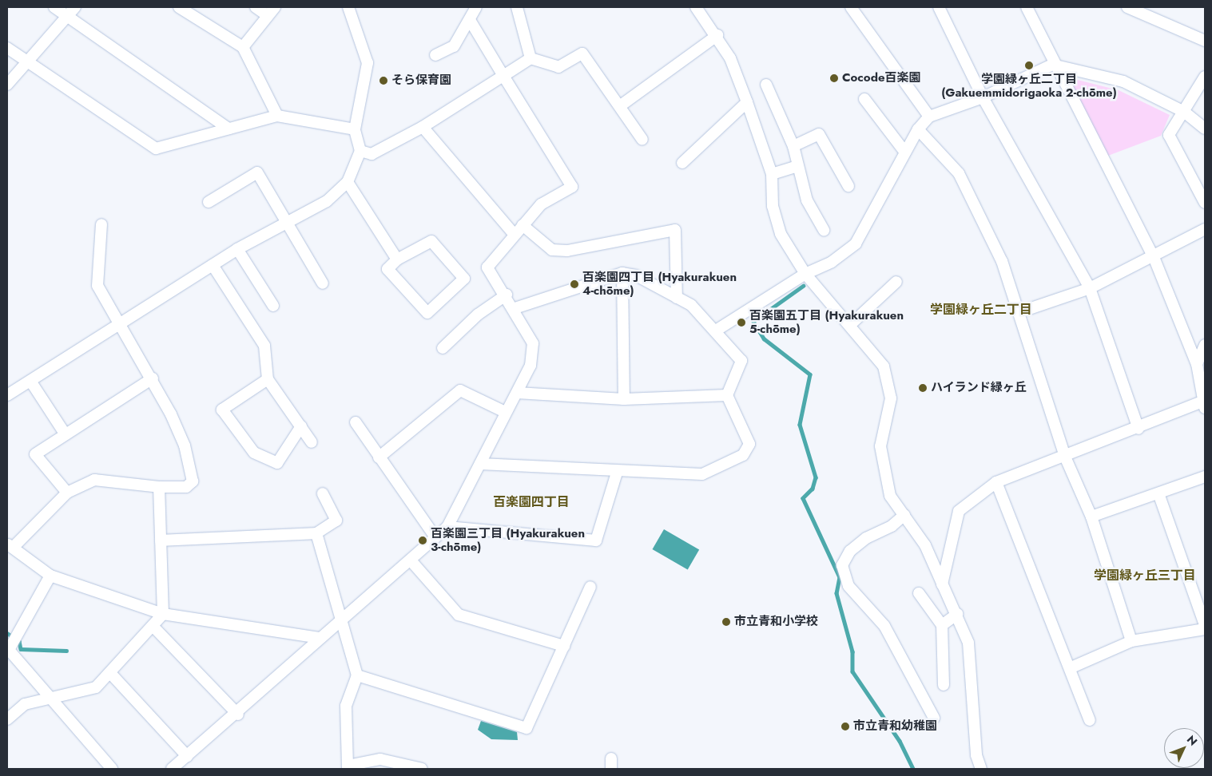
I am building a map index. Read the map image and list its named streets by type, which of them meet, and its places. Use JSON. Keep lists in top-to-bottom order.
{
  "districts": ["学園緑ヶ丘二丁目", "百楽園四丁目", "学園緑ヶ丘三丁目"],
  "places": [
    "学園緑ヶ丘二丁目 (Gakuemmidorigaoka 2-chōme)",
    "Cocode百楽園",
    "そら保育園",
    "百楽園四丁目 (Hyakurakuen 4-chōme)",
    "百楽園五丁目 (Hyakurakuen 5-chōme)",
    "ハイランド緑ヶ丘",
    "百楽園三丁目 (Hyakurakuen 3-chōme)",
    "市立青和小学校",
    "市立青和幼稚園"
  ],
  "north": "top right"
}
